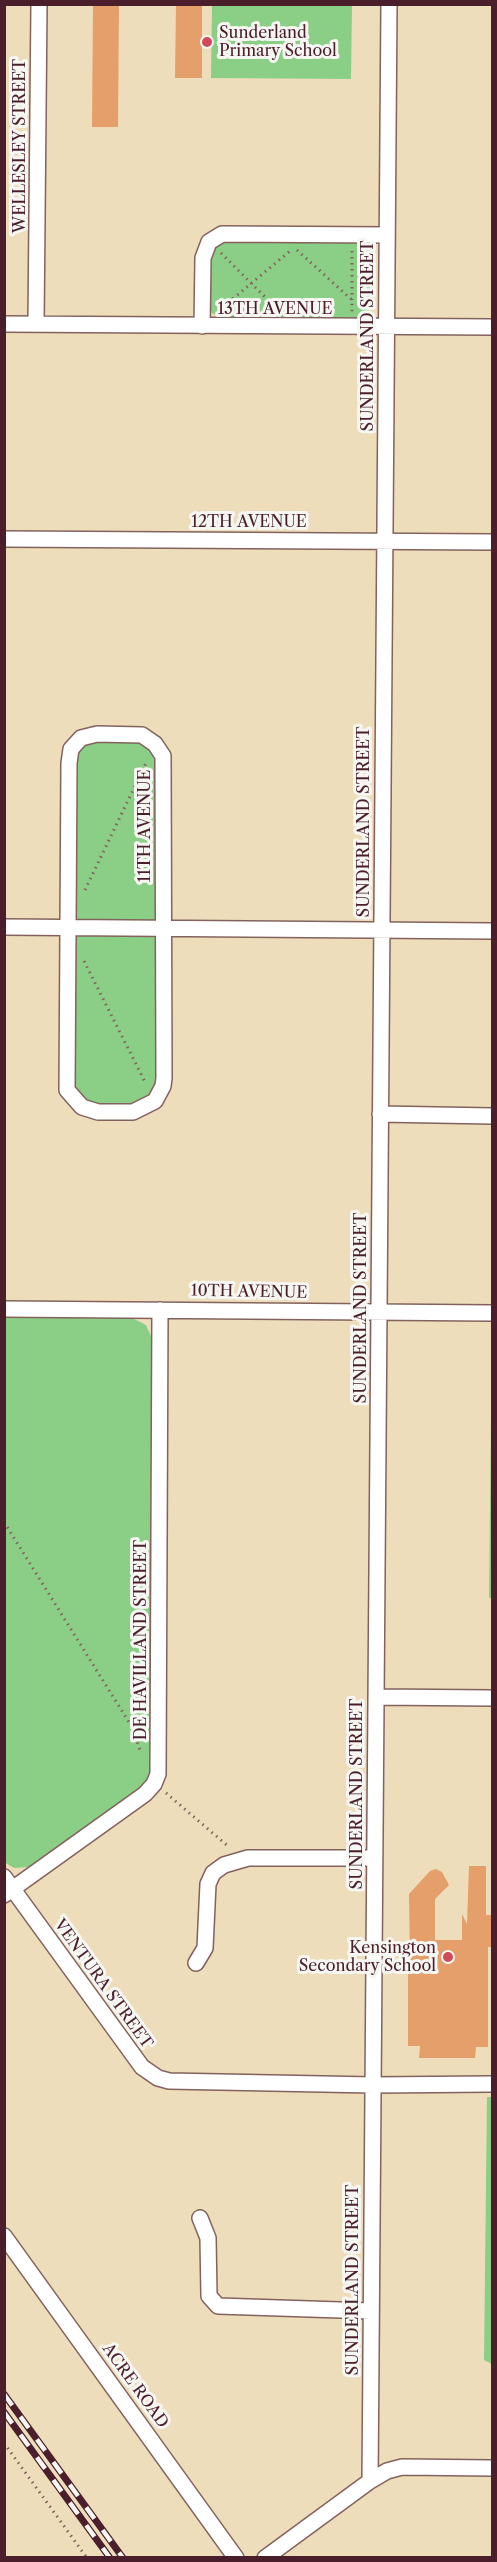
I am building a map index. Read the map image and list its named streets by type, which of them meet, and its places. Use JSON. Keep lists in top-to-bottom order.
{
  "streets": {
    "street": [
      "WELLESLEY STREET",
      "13TH AVENUE",
      "SUNDERLAND STREET",
      "12TH AVENUE",
      "11TH AVENUE",
      "10TH AVENUE",
      "DE HAVILLAND STREET",
      "VENTURA STREET",
      "ACRE ROAD"
    ]
  },
  "crossings": [
    ["WELLESLEY STREET", "13TH AVENUE"],
    ["13TH AVENUE", "SUNDERLAND STREET"],
    ["SUNDERLAND STREET", "12TH AVENUE"],
    ["SUNDERLAND STREET", "10TH AVENUE"],
    ["SUNDERLAND STREET", "VENTURA STREET"],
    ["10TH AVENUE", "DE HAVILLAND STREET"]
  ],
  "places": ["Sunderland Primary School", "Kensington Secondary School"]
}
